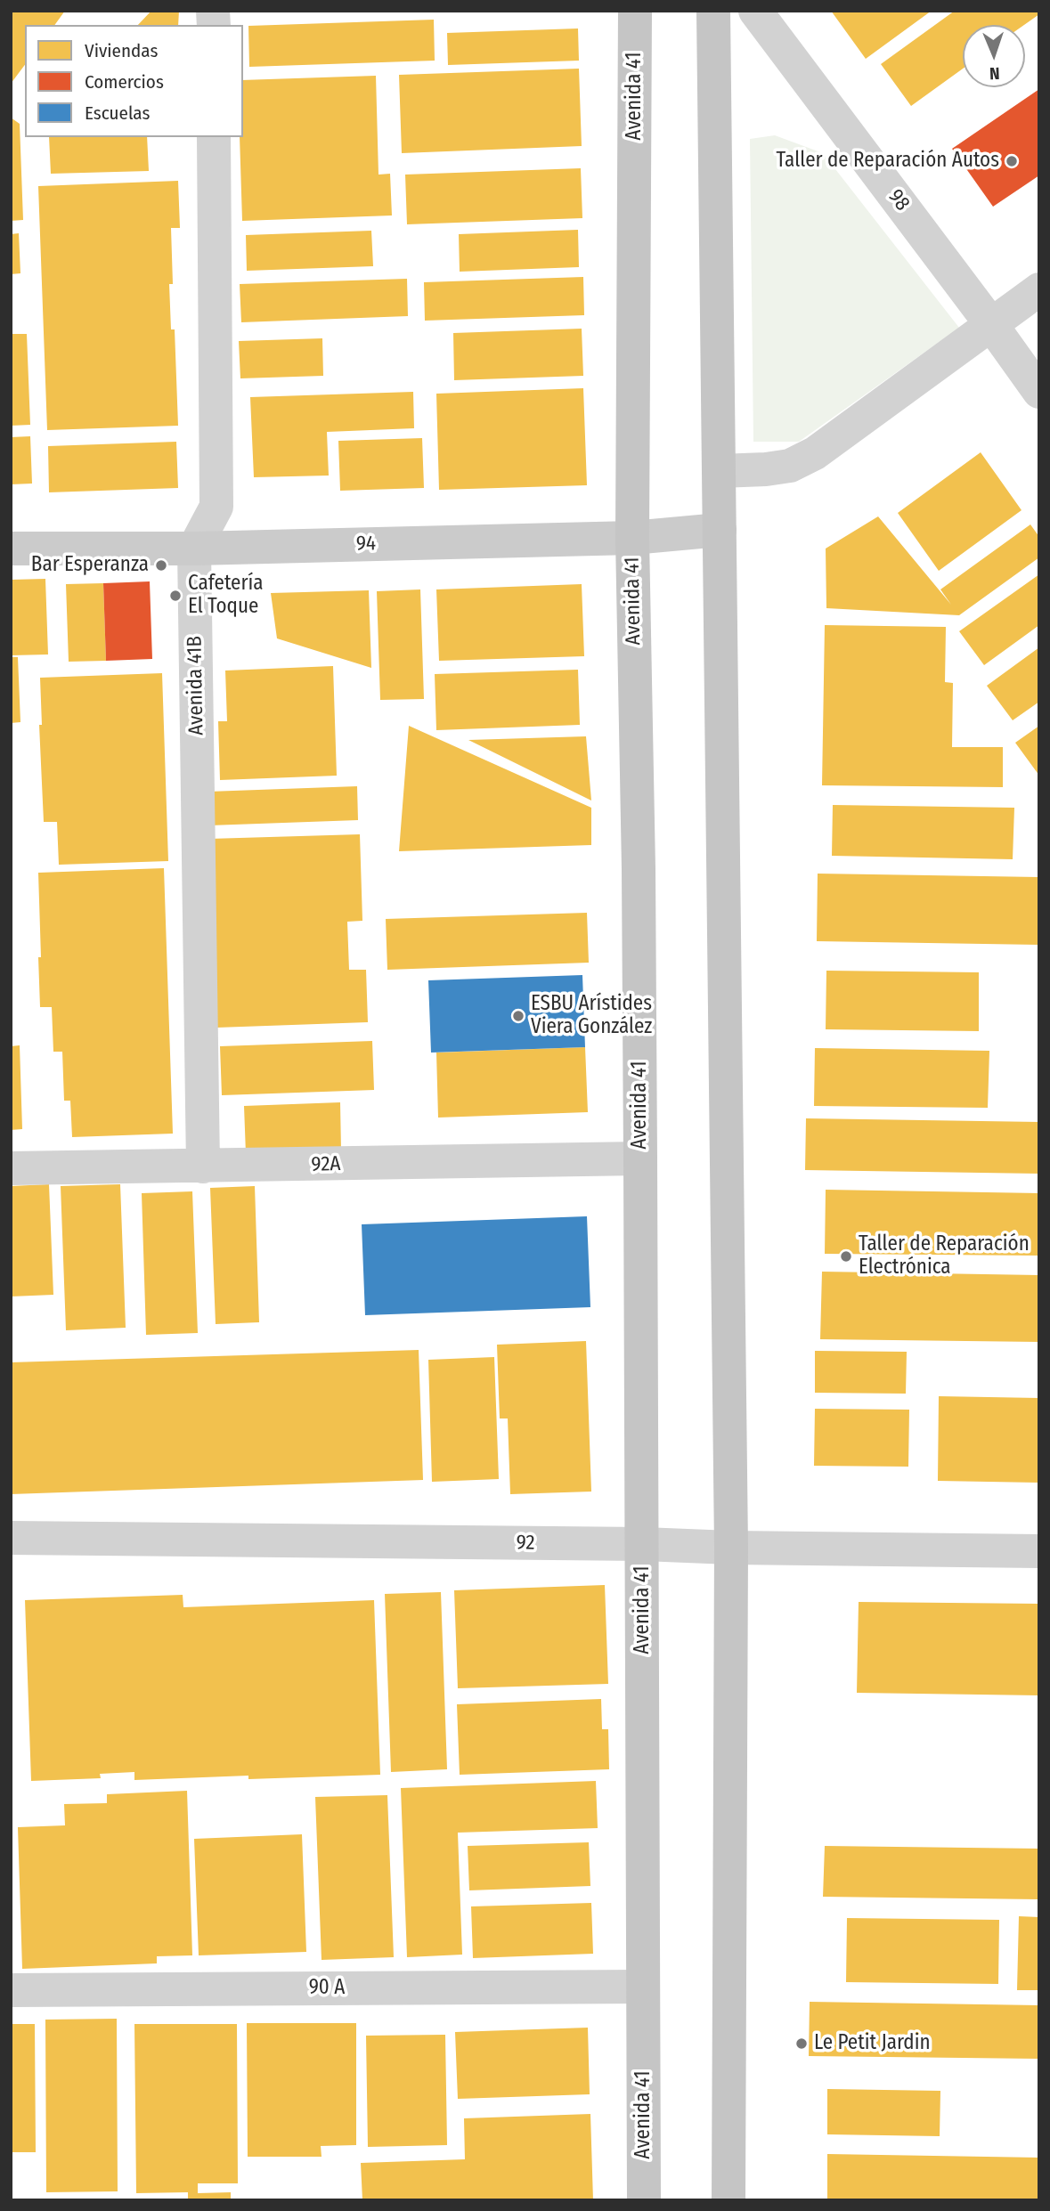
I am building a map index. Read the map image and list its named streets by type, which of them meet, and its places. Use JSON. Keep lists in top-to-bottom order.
{
  "streets": {
    "main road": ["Avenida 41"],
    "street": [
      "98",
      "94",
      "Avenida 41B",
      "92A",
      "92",
      "90 A"
    ]
  },
  "crossings": [
    ["Avenida 41", "94"],
    ["Avenida 41", "92A"],
    ["Avenida 41", "92"],
    ["Avenida 41", "90 A"],
    ["94", "Avenida 41B"],
    ["Avenida 41B", "92A"]
  ],
  "places": [
    "Taller de Reparación Autos",
    "Bar Esperanza",
    "Cafetería El Toque",
    "ESBU Arístides Viera González",
    "Taller de Reparación Electrónica",
    "Le Petit Jardin"
  ],
  "legend": ["Viviendas", "Comercios", "Escuelas"],
  "north": "bottom"
}
